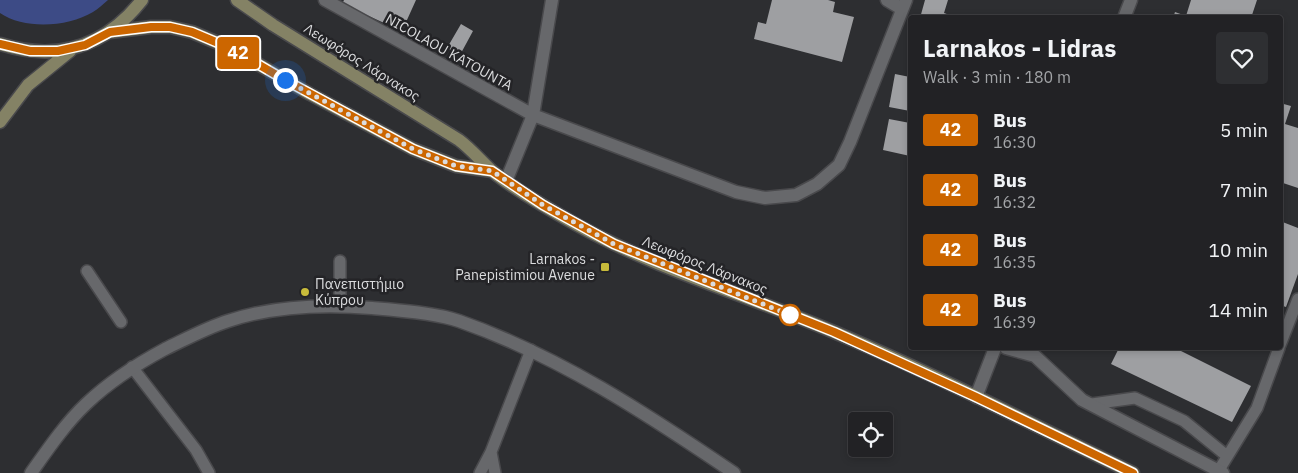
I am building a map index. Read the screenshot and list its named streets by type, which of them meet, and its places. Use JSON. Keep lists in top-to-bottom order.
{
  "streets": {
    "main road": ["Λεωφόρος Λάρνακος"],
    "street": ["NICOLAOU KATOUNTA"]
  },
  "places": {
    "transit": ["Larnakos - Panepistimiou Avenue"],
    "other": ["Πανεπιστήμιο Κύπρου"]
  },
  "lines": ["bus line 42"],
  "page": {
    "on_map": "42",
    "heading": ["Larnakos - Lidras", "Walk · 3 min · 180 m"],
    "list": [
      {
        "mark": "42",
        "name": "Bus",
        "note": "16:30",
        "value": "5 min"
      },
      {
        "mark": "42",
        "name": "Bus",
        "note": "16:32",
        "value": "7 min"
      },
      {
        "mark": "42",
        "name": "Bus",
        "note": "16:35",
        "value": "10 min"
      },
      {
        "mark": "42",
        "name": "Bus",
        "note": "16:39",
        "value": "14 min"
      }
    ]
  }
}
